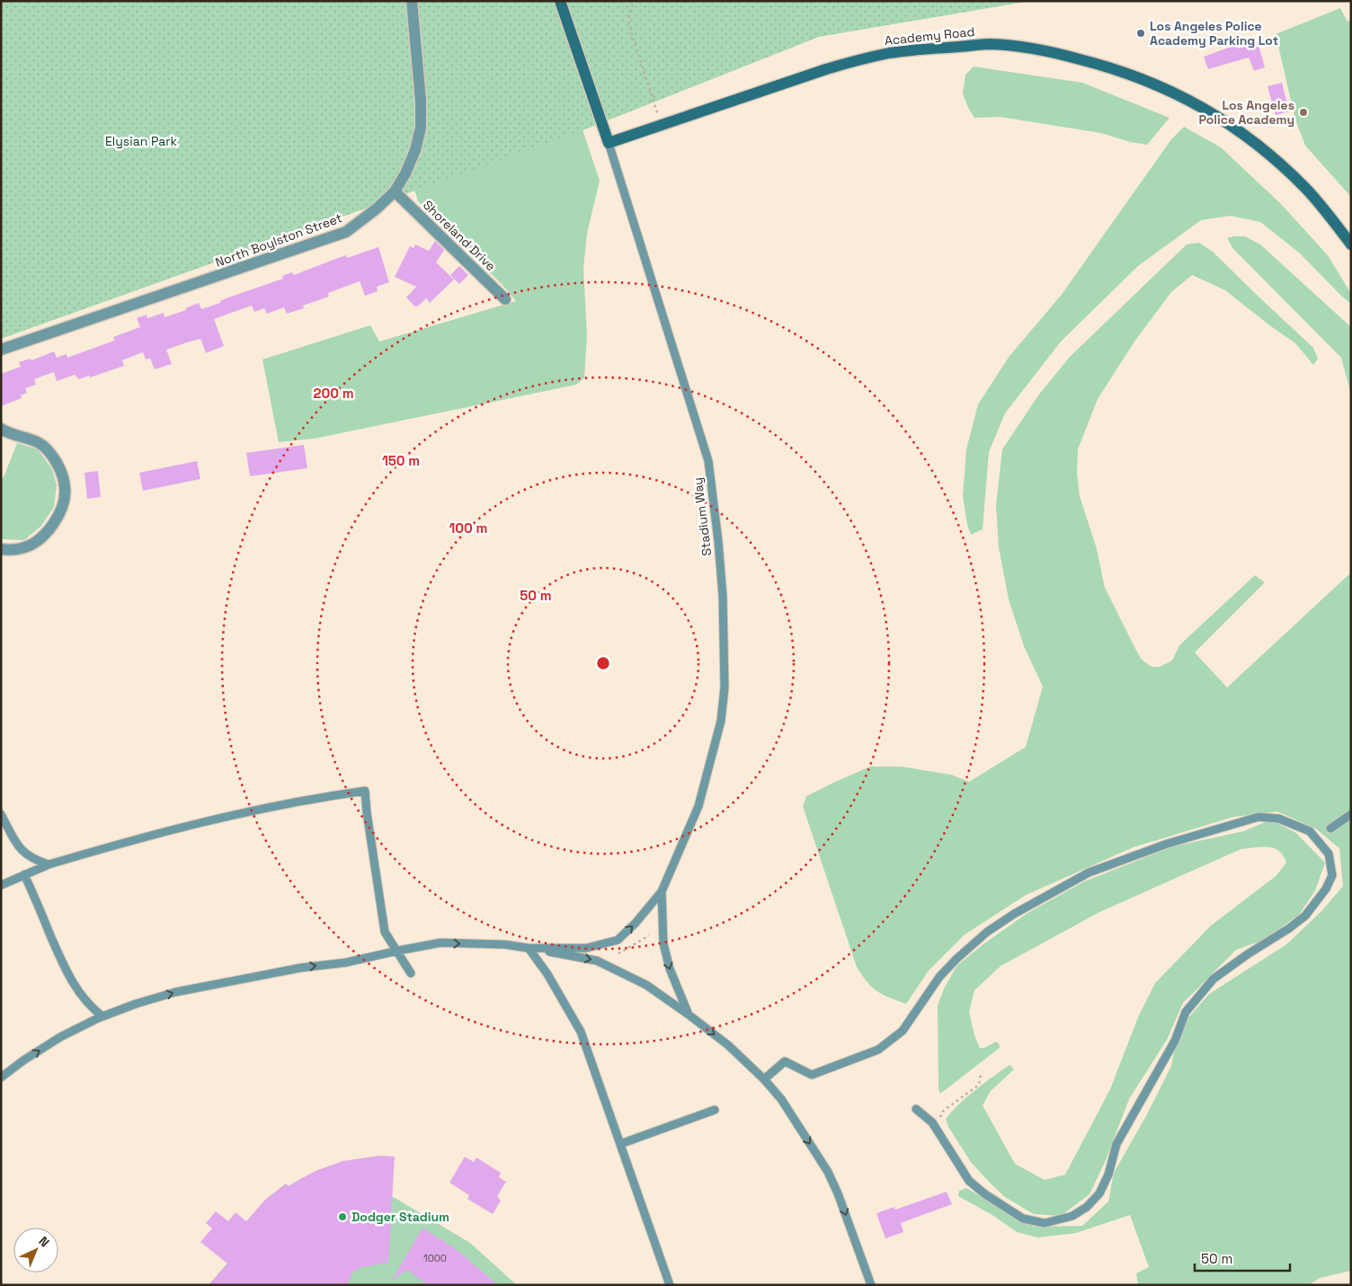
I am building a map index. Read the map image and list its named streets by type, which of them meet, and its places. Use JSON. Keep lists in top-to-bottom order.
{
  "streets": {
    "main road": ["Academy Road"],
    "street": ["Shoreland Drive", "North Boylston Street"],
    "lane": ["Stadium Way"]
  },
  "crossings": [
    ["Academy Road", "Stadium Way"],
    ["Shoreland Drive", "North Boylston Street"]
  ],
  "parks": ["Elysian Park"],
  "places": ["Los Angeles Police Academy Parking Lot", "Los Angeles Police Academy", "Dodger Stadium"],
  "house_numbers": ["1000"],
  "scale_bar": "50 m",
  "north": "top right",
  "rings": [
    "200 m",
    "150 m",
    "100 m",
    "50 m"
  ]
}
